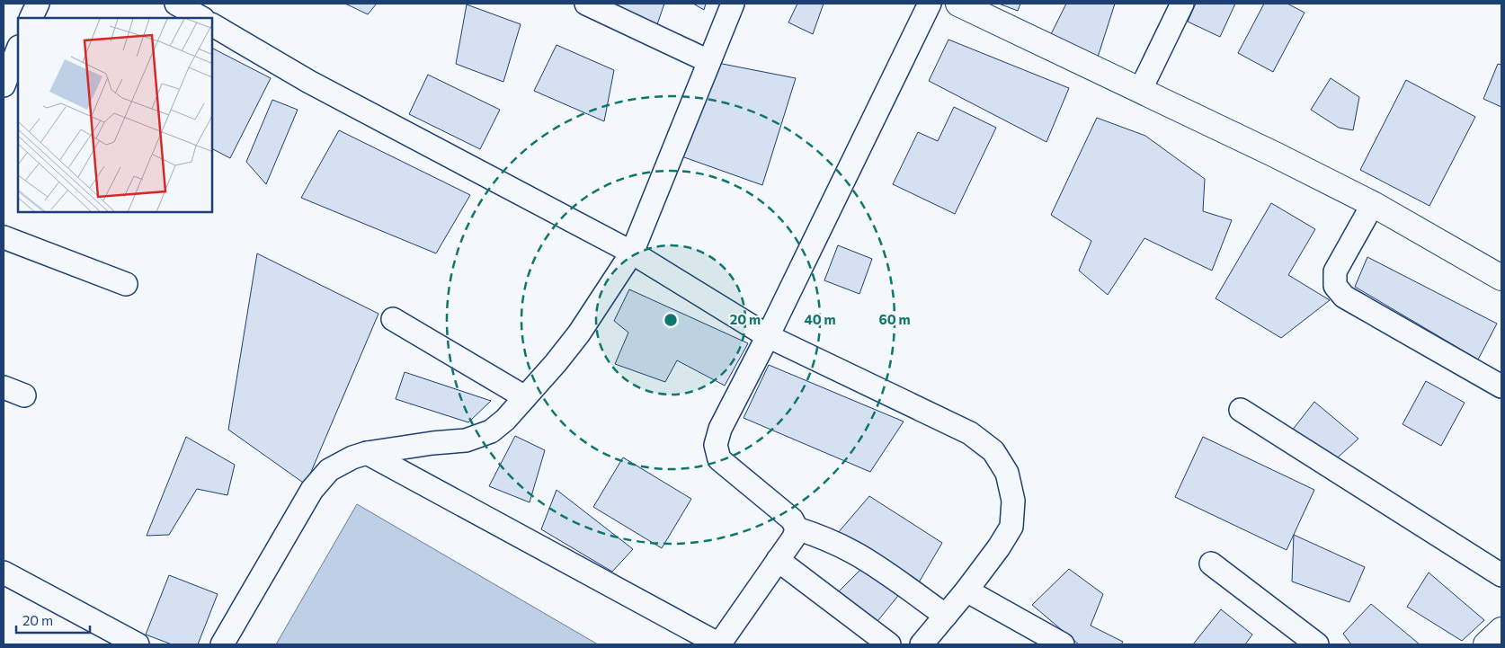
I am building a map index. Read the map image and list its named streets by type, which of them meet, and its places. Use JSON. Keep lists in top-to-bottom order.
{
  "scale_bar": "20 m",
  "rings": ["20 m", "40 m", "60 m"]
}
